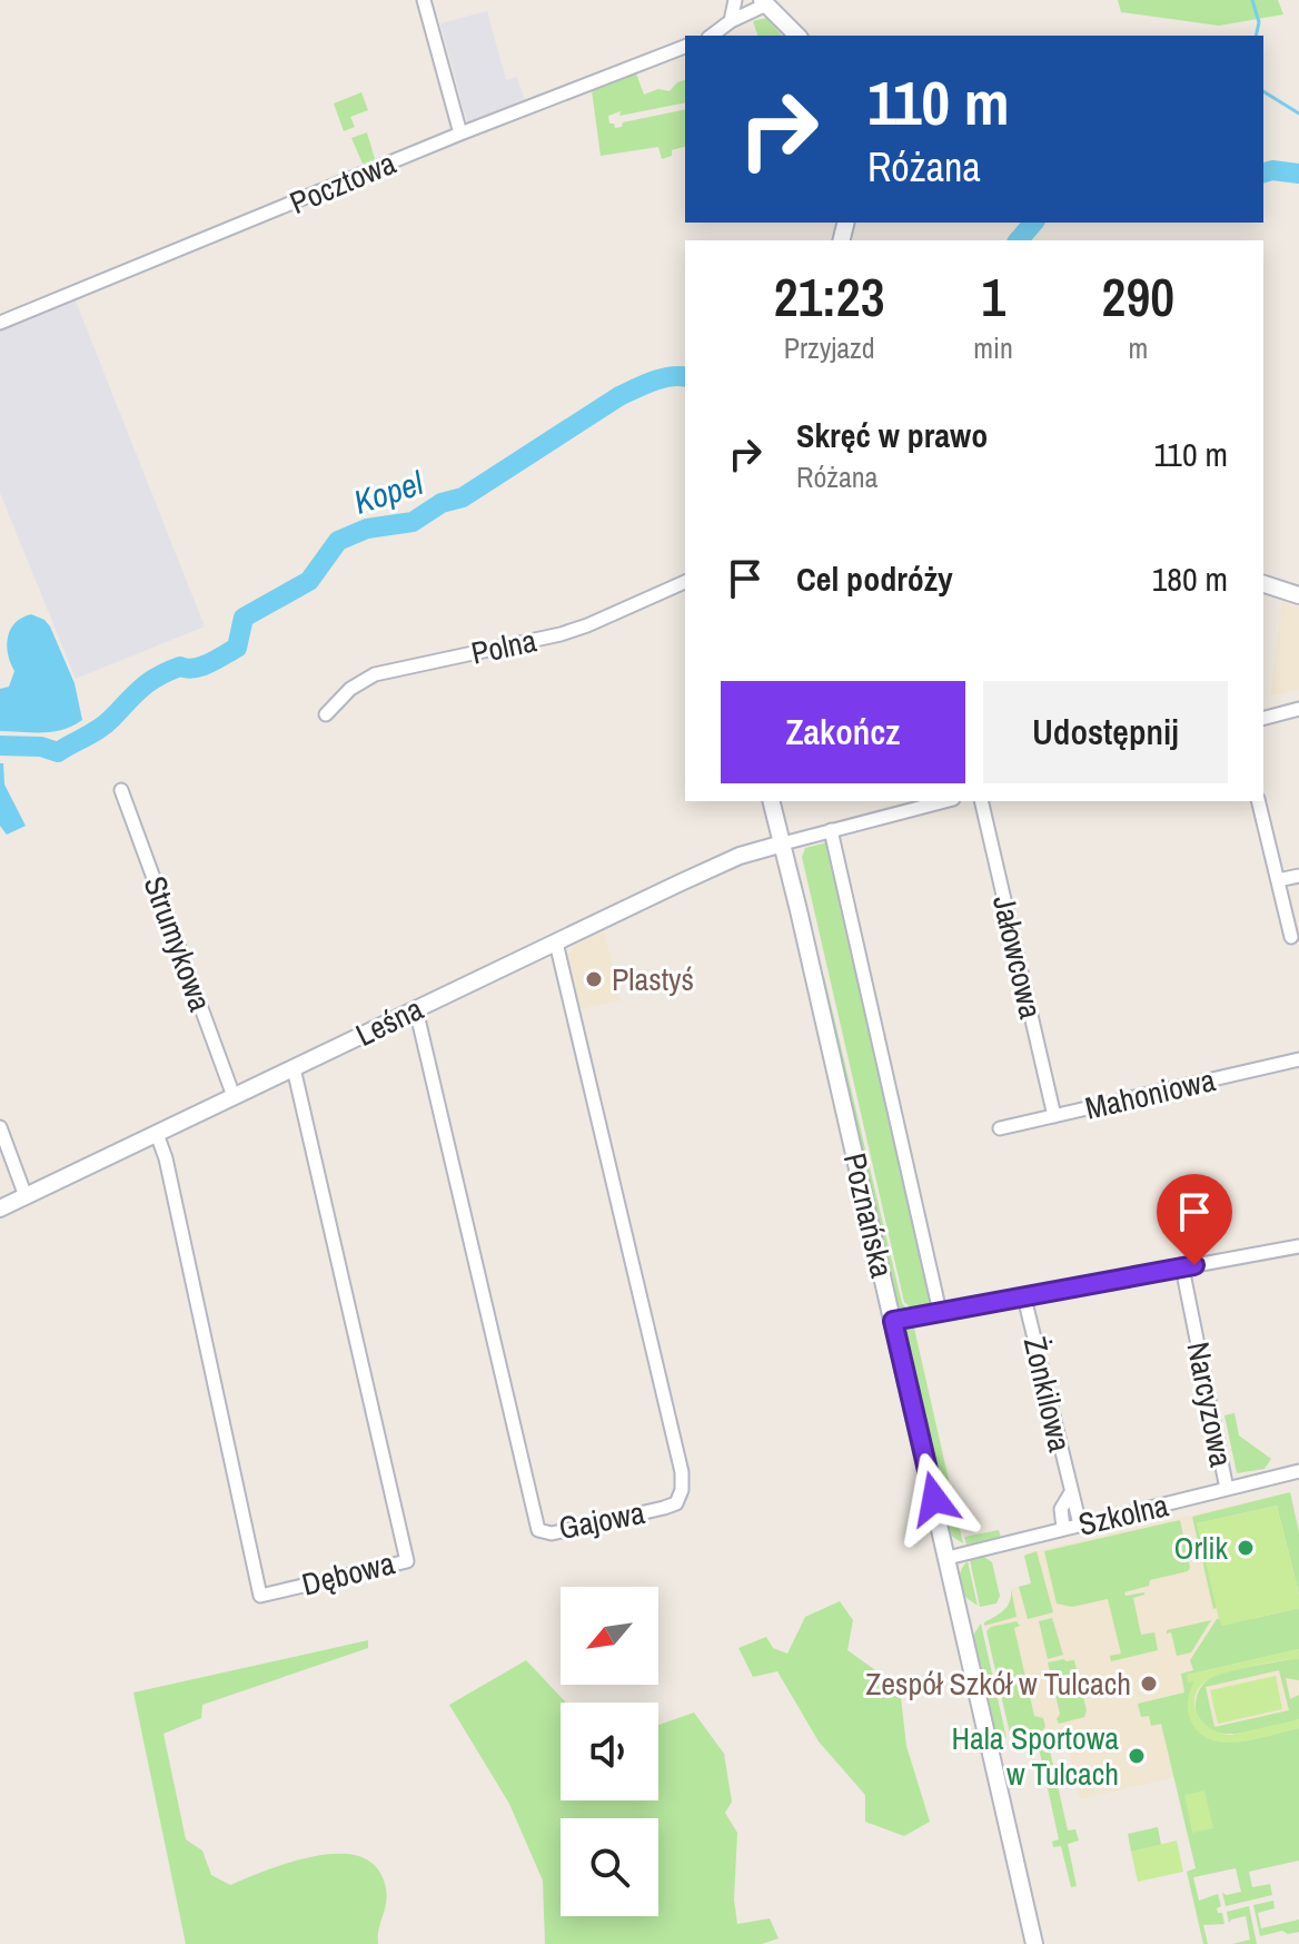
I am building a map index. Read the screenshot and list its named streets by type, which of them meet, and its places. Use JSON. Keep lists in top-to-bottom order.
{
  "streets": {
    "street": [
      "Pocztowa",
      "Polna",
      "Strumykowa",
      "Jałowcowa",
      "Leśna",
      "Mahoniowa",
      "Poznańska",
      "Żonkilowa",
      "Narcyzowa",
      "Szkolna",
      "Gajowa",
      "Dębowa"
    ]
  },
  "crossings": [
    ["Strumykowa", "Leśna"],
    ["Jałowcowa", "Mahoniowa"],
    ["Leśna", "Poznańska"],
    ["Leśna", "Gajowa"],
    ["Leśna", "Dębowa"],
    ["Poznańska", "Szkolna"],
    ["Żonkilowa", "Szkolna"],
    ["Narcyzowa", "Szkolna"]
  ],
  "water": ["Kopel"],
  "places": [
    "Plastyś",
    "Orlik",
    "Zespół Szkół w Tulcach",
    "Hala Sportowa w Tulcach"
  ],
  "north": "bottom left",
  "page": {
    "turn": ["110 m", "Różana"],
    "eta": [
      "21:23",
      "Przyjazd",
      "1",
      "min",
      "290",
      "m"
    ],
    "list": [
      {
        "name": "Skręć w prawo",
        "note": "Różana",
        "value": "110 m"
      },
      {
        "name": "Cel podróży",
        "value": "180 m"
      }
    ],
    "buttons": ["Zakończ", "Udostępnij"]
  }
}
